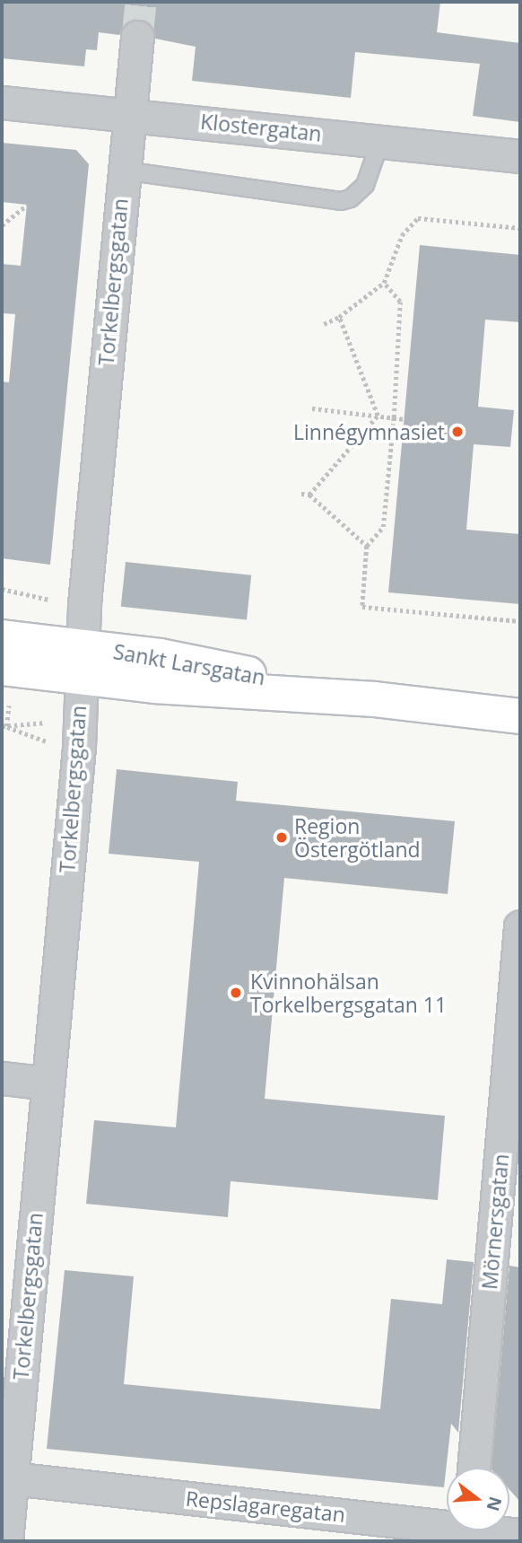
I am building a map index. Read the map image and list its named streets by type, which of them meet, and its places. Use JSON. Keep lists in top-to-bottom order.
{
  "streets": {
    "main road": ["Sankt Larsgatan"],
    "street": [
      "Klostergatan",
      "Torkelbergsgatan",
      "Mörnersgatan",
      "Repslagaregatan"
    ]
  },
  "crossings": [
    ["Klostergatan", "Torkelbergsgatan"],
    ["Torkelbergsgatan", "Sankt Larsgatan"],
    ["Torkelbergsgatan", "Repslagaregatan"]
  ],
  "places": ["Linnégymnasiet", "Region Östergötland", "Kvinnohälsan Torkelbergsgatan 11"],
  "north": "right"
}
